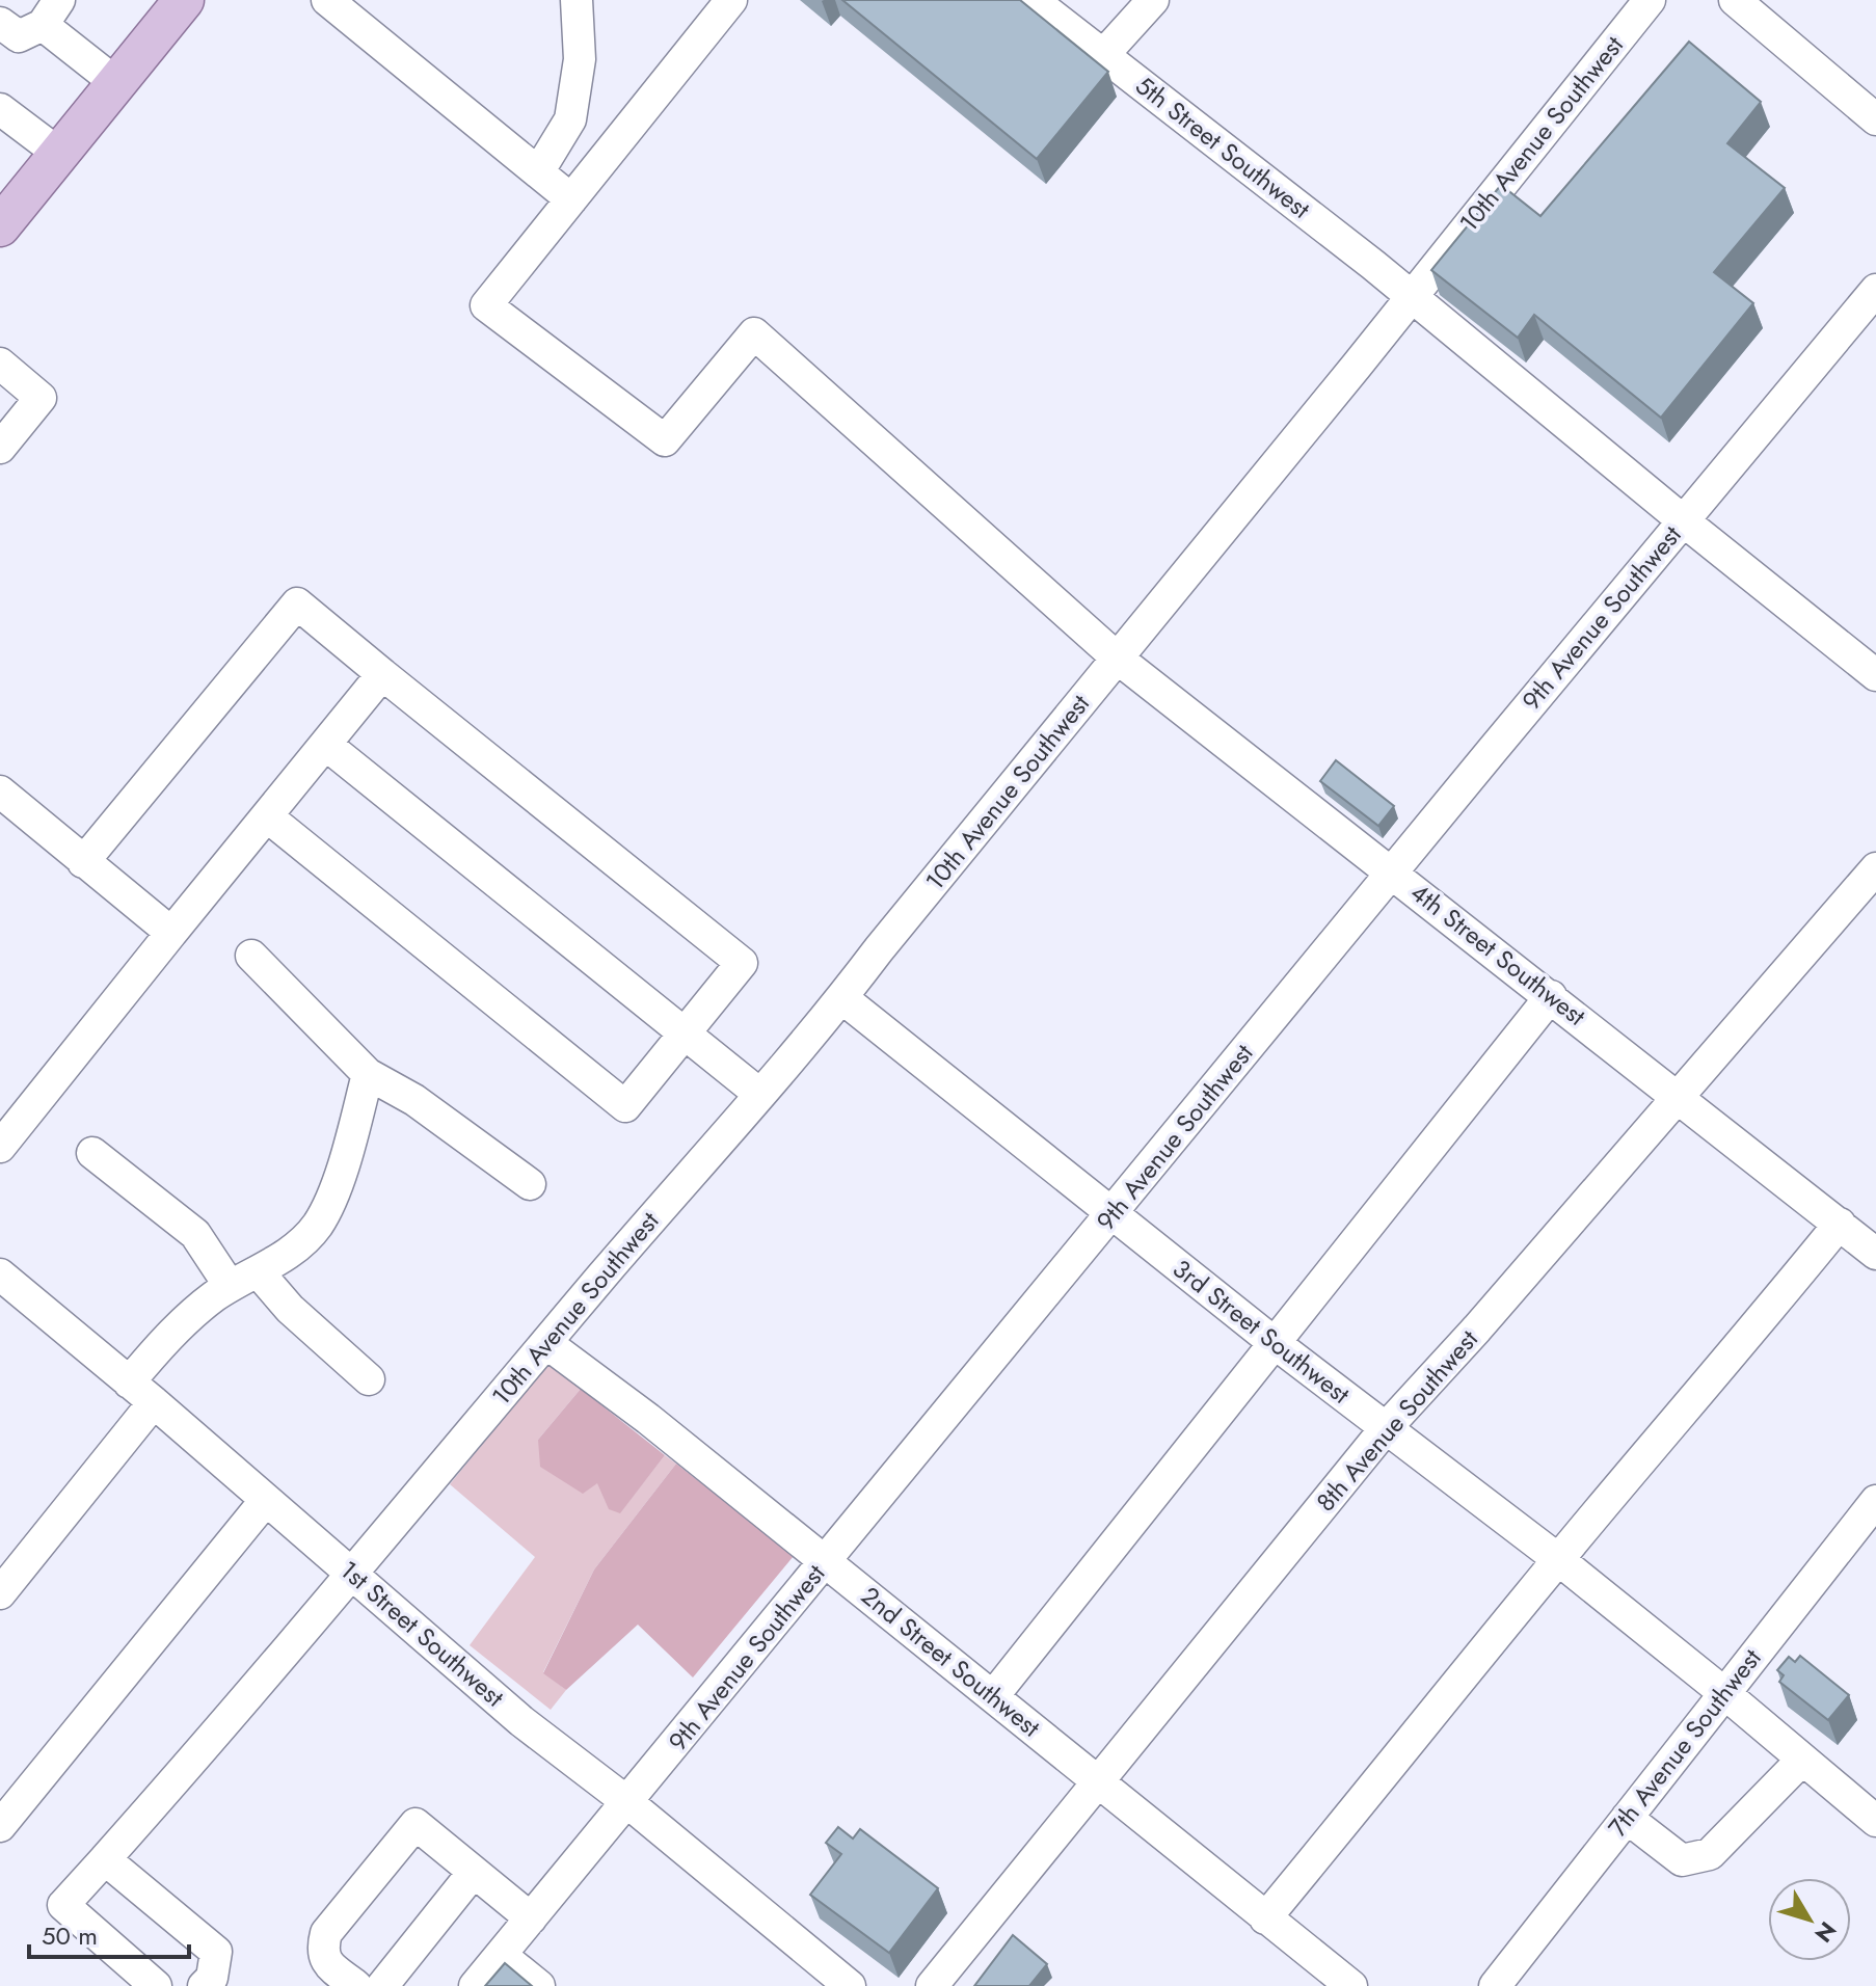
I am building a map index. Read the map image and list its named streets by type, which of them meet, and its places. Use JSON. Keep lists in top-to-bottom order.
{
  "streets": {
    "street": [
      "10th Avenue Southwest",
      "5th Street Southwest",
      "9th Avenue Southwest",
      "4th Street Southwest",
      "3rd Street Southwest",
      "8th Avenue Southwest",
      "1st Street Southwest",
      "2nd Street Southwest",
      "7th Avenue Southwest"
    ]
  },
  "crossings": [
    ["10th Avenue Southwest", "5th Street Southwest"],
    ["10th Avenue Southwest", "4th Street Southwest"],
    ["10th Avenue Southwest", "3rd Street Southwest"],
    ["10th Avenue Southwest", "1st Street Southwest"],
    ["10th Avenue Southwest", "2nd Street Southwest"],
    ["5th Street Southwest", "9th Avenue Southwest"],
    ["9th Avenue Southwest", "4th Street Southwest"],
    ["9th Avenue Southwest", "3rd Street Southwest"],
    ["9th Avenue Southwest", "1st Street Southwest"],
    ["9th Avenue Southwest", "2nd Street Southwest"],
    ["4th Street Southwest", "8th Avenue Southwest"],
    ["3rd Street Southwest", "8th Avenue Southwest"],
    ["3rd Street Southwest", "7th Avenue Southwest"],
    ["8th Avenue Southwest", "2nd Street Southwest"]
  ],
  "scale_bar": "50 m",
  "north": "bottom right"
}
